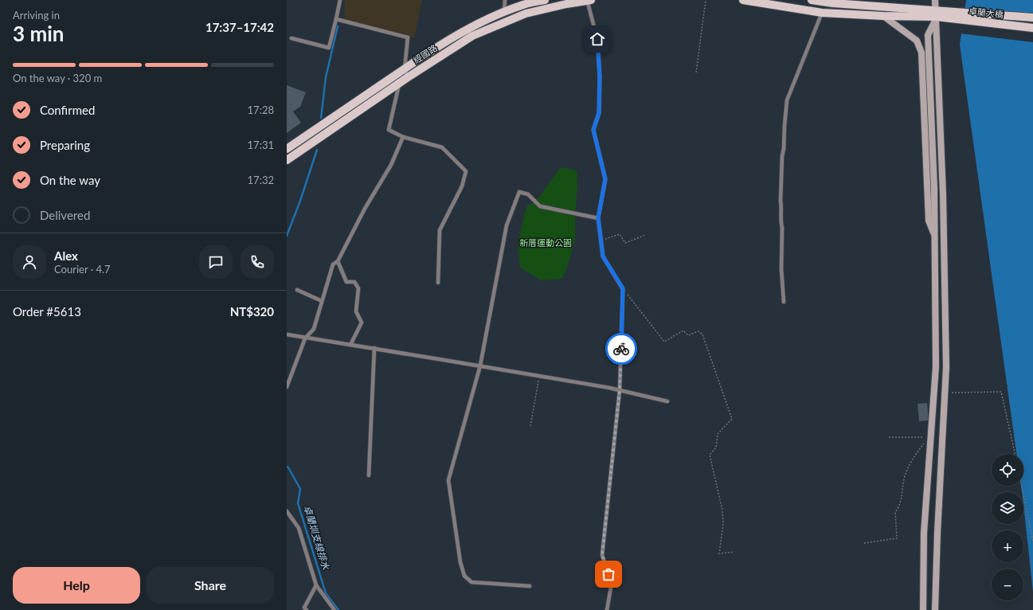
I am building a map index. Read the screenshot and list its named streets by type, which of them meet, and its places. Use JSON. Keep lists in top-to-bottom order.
{
  "streets": {
    "main road": ["卓蘭大橋", "經國路"]
  },
  "water": ["卓蘭圳支線排水"],
  "parks": ["新厝運動公園"],
  "page": {
    "heading": ["3 min", "Arriving in", "17:37–17:42"],
    "panel": [
      "Alex",
      "Courier · 4.7",
      "Order #5613",
      "NT$320"
    ],
    "bar": "On the way · 320 m",
    "list": [
      ["Confirmed", "17:28"],
      ["Preparing", "17:31"],
      ["On the way", "17:32"],
      "Delivered"
    ],
    "map_buttons": ["+", "−"],
    "buttons": ["Help", "Share"]
  }
}
